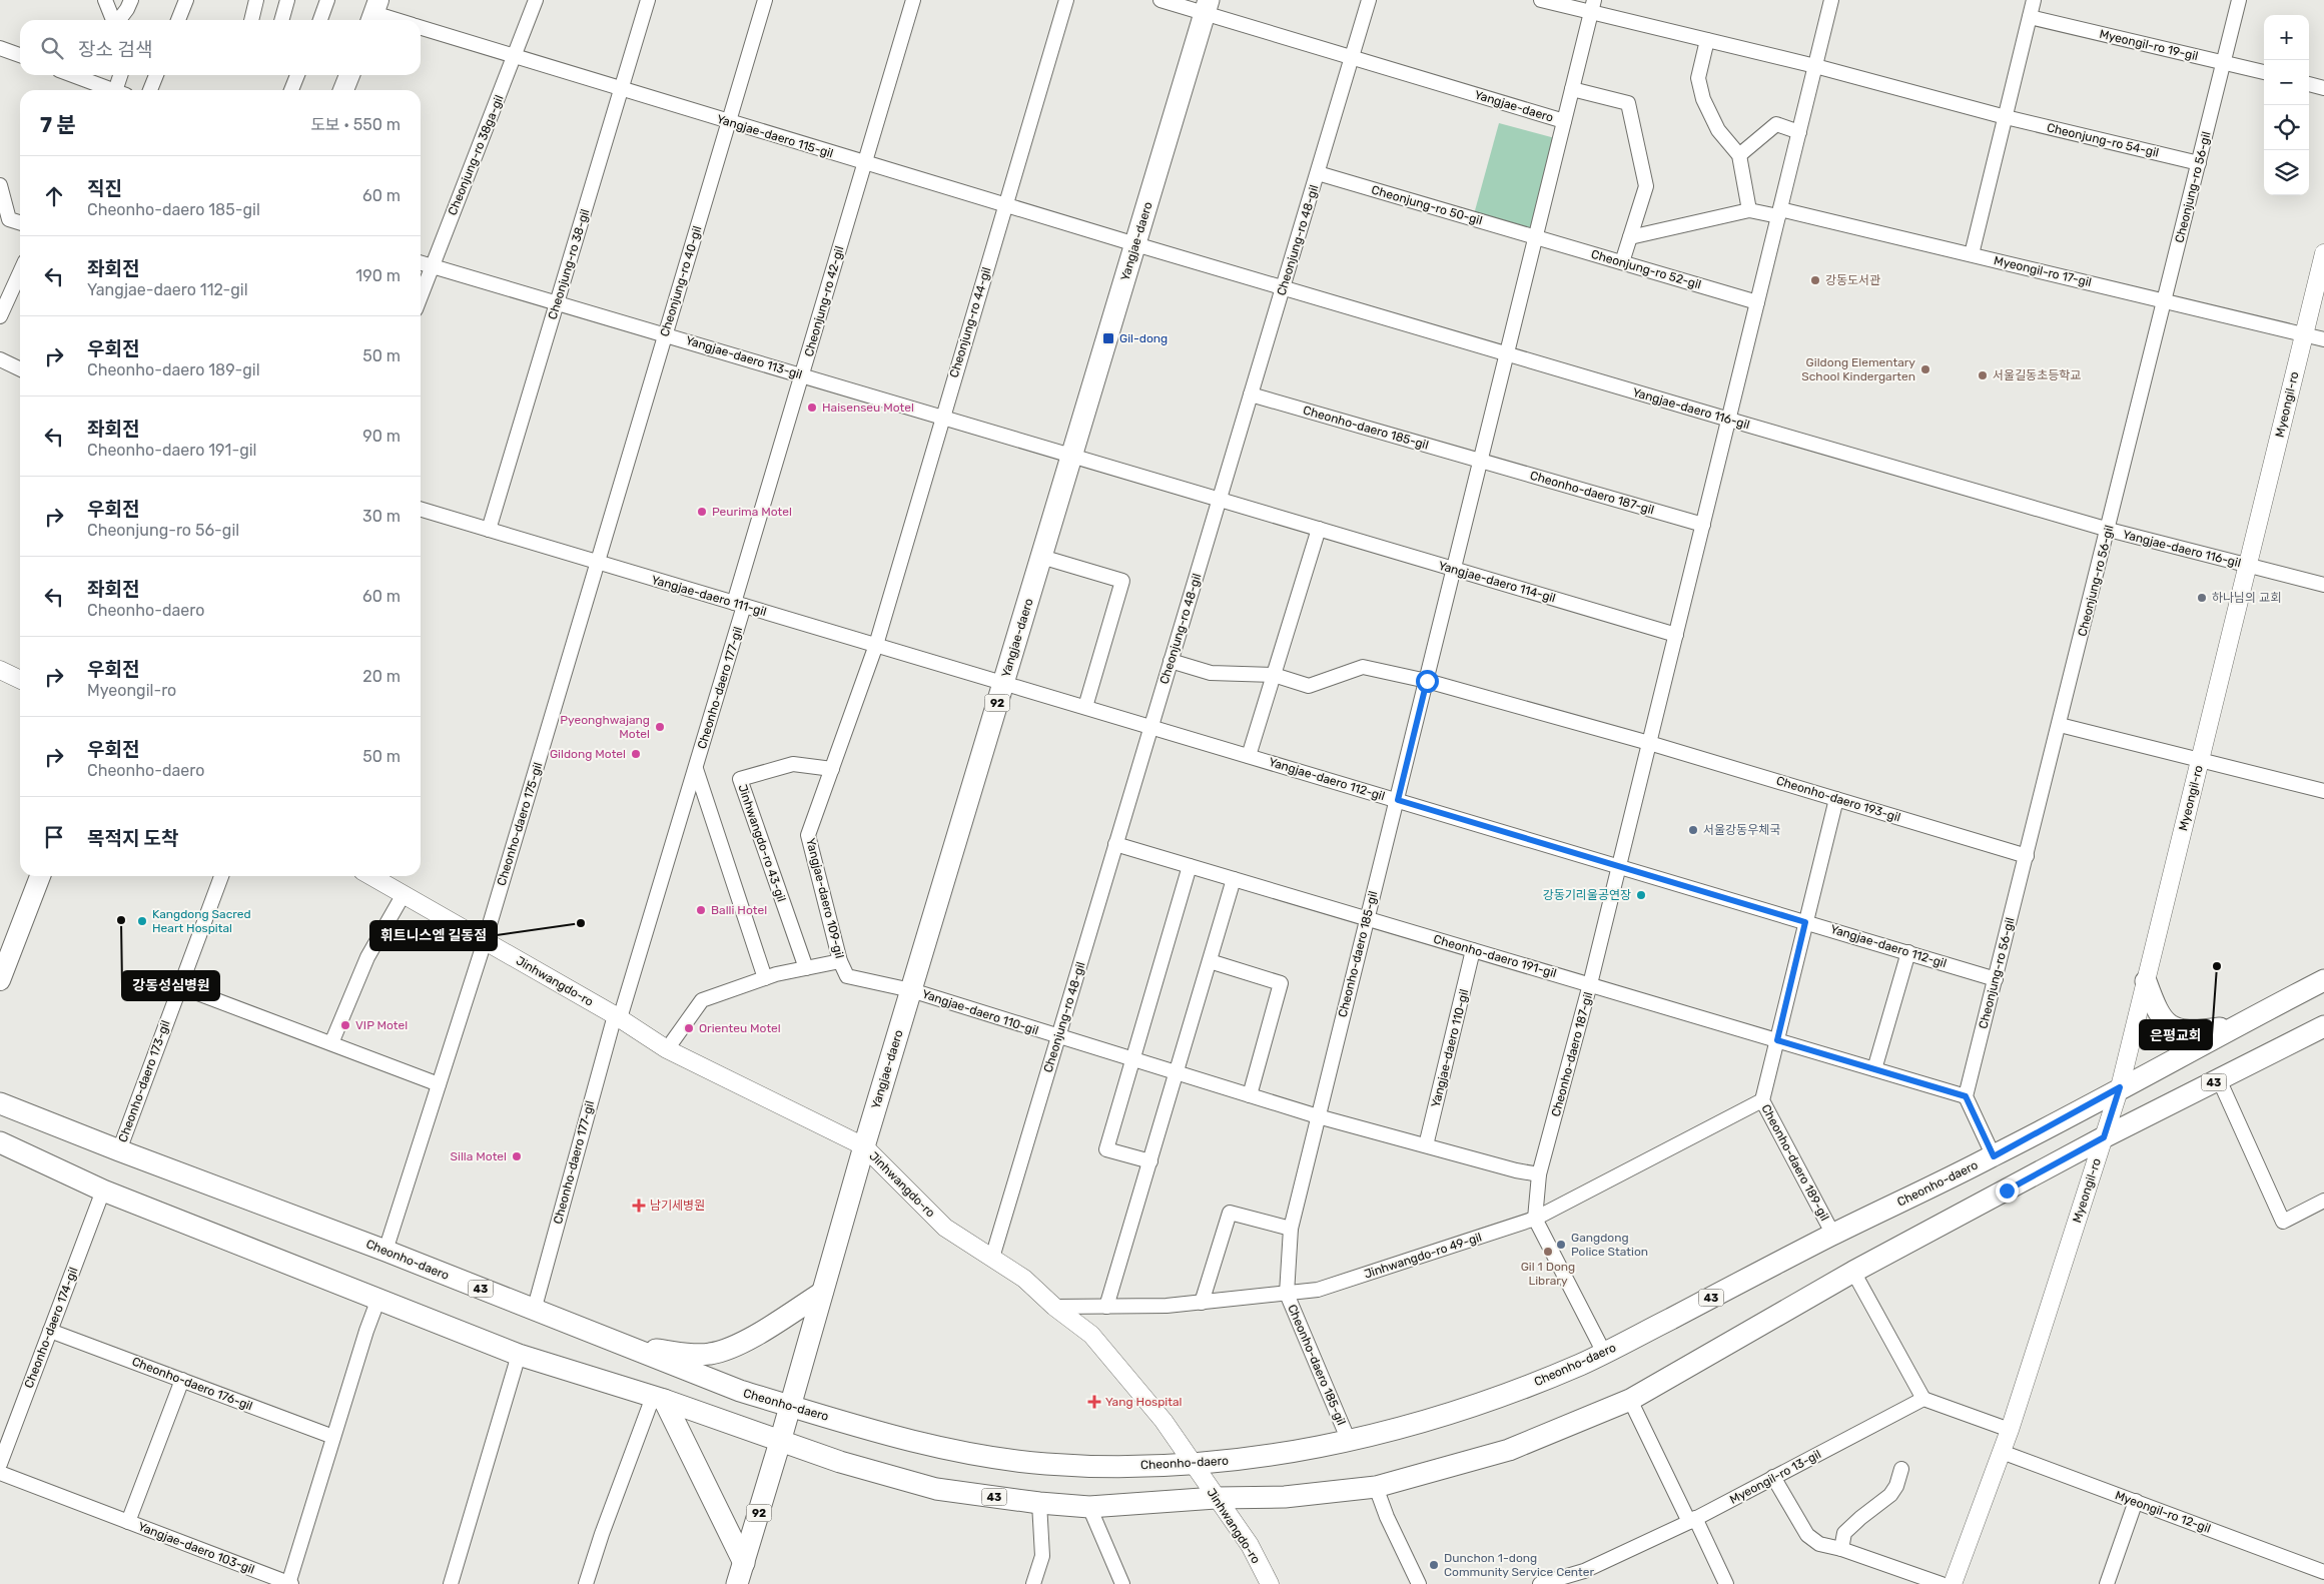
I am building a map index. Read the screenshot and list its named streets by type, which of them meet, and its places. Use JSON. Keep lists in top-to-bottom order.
{
  "streets": {
    "main road": [
      "Yangjae-daero",
      "92",
      "43",
      "Cheonho-daero"
    ],
    "street": [
      "Myeongil-ro 19-gil",
      "Yangjae-daero 115-gil",
      "Cheonjung-ro 54-gil",
      "Cheonjung-ro 38ga-gil",
      "Cheonjung-ro 56-gil",
      "Cheonjung-ro 50-gil",
      "Cheonjung-ro 48-gil",
      "Cheonjung-ro 38-gil",
      "Cheonjung-ro 52-gil",
      "Myeongil-ro 17-gil",
      "Cheonjung-ro 40-gil",
      "Cheonjung-ro 42-gil",
      "Cheonjung-ro 44-gil",
      "Yangjae-daero 113-gil",
      "Myeongil-ro",
      "Yangjae-daero 116-gil",
      "Cheonho-daero 185-gil",
      "Cheonho-daero 187-gil",
      "Yangjae-daero 114-gil",
      "Yangjae-daero 111-gil",
      "Cheonho-daero 177-gil",
      "Yangjae-daero 112-gil",
      "Cheonho-daero 193-gil",
      "Cheonho-daero 175-gil",
      "Jinhwangdo-ro 43-gil",
      "Yangjae-daero 109-gil",
      "Cheonho-daero 191-gil",
      "Jinhwangdo-ro",
      "Yangjae-daero 110-gil",
      "Cheonho-daero 173-gil",
      "Cheonho-daero 189-gil",
      "Jinhwangdo-ro 49-gil",
      "Cheonho-daero 174-gil",
      "Cheonho-daero 176-gil",
      "Myeongil-ro 13-gil",
      "Myeongil-ro 12-gil",
      "Yangjae-daero 103-gil"
    ]
  },
  "crossings": [
    ["Myeongil-ro 19-gil", "Cheonjung-ro 56-gil"],
    ["Yangjae-daero", "Yangjae-daero 115-gil"],
    ["Yangjae-daero", "Cheonjung-ro 48-gil"],
    ["Yangjae-daero", "Yangjae-daero 113-gil"],
    ["Yangjae-daero", "Yangjae-daero 116-gil"],
    ["Yangjae-daero", "Yangjae-daero 114-gil"],
    ["Yangjae-daero", "Yangjae-daero 111-gil"],
    ["Yangjae-daero", "Yangjae-daero 112-gil"],
    ["Yangjae-daero", "Yangjae-daero 109-gil"],
    ["Yangjae-daero", "Jinhwangdo-ro"],
    ["Yangjae-daero", "Yangjae-daero 110-gil"],
    ["Yangjae-daero", "43"],
    ["Yangjae-daero", "Cheonho-daero"],
    ["Yangjae-daero 115-gil", "Cheonjung-ro 38ga-gil"],
    ["Yangjae-daero 115-gil", "Cheonjung-ro 38-gil"],
    ["Yangjae-daero 115-gil", "Cheonjung-ro 40-gil"],
    ["Yangjae-daero 115-gil", "Cheonjung-ro 42-gil"],
    ["Yangjae-daero 115-gil", "Cheonjung-ro 44-gil"],
    ["Yangjae-daero 115-gil", "Yangjae-daero 116-gil"],
    ["Cheonjung-ro 54-gil", "Cheonjung-ro 56-gil"],
    ["Cheonjung-ro 38ga-gil", "Yangjae-daero 113-gil"],
    ["Cheonjung-ro 56-gil", "Myeongil-ro 17-gil"],
    ["Cheonjung-ro 56-gil", "Myeongil-ro"],
    ["Cheonjung-ro 56-gil", "Yangjae-daero 116-gil"],
    ["Cheonjung-ro 56-gil", "Yangjae-daero 112-gil"],
    ["Cheonjung-ro 56-gil", "Cheonho-daero 193-gil"],
    ["Cheonjung-ro 56-gil", "Cheonho-daero 191-gil"],
    ["Cheonjung-ro 50-gil", "Cheonjung-ro 48-gil"],
    ["Cheonjung-ro 50-gil", "Cheonjung-ro 52-gil"],
    ["Cheonjung-ro 48-gil", "Yangjae-daero 116-gil"],
    ["Cheonjung-ro 48-gil", "Cheonho-daero 185-gil"],
    ["Cheonjung-ro 48-gil", "Yangjae-daero 114-gil"],
    ["Cheonjung-ro 48-gil", "Yangjae-daero 112-gil"],
    ["Cheonjung-ro 48-gil", "Cheonho-daero 191-gil"],
    ["Cheonjung-ro 48-gil", "Jinhwangdo-ro"],
    ["Cheonjung-ro 48-gil", "Yangjae-daero 110-gil"],
    ["Cheonjung-ro 38-gil", "Yangjae-daero 113-gil"],
    ["Cheonjung-ro 38-gil", "Yangjae-daero 111-gil"],
    ["Myeongil-ro 17-gil", "Myeongil-ro"],
    ["Cheonjung-ro 40-gil", "Yangjae-daero 113-gil"],
    ["Cheonjung-ro 40-gil", "Yangjae-daero 111-gil"],
    ["Cheonjung-ro 40-gil", "Cheonho-daero 175-gil"],
    ["Cheonjung-ro 42-gil", "Yangjae-daero 113-gil"],
    ["Cheonjung-ro 42-gil", "Yangjae-daero 111-gil"],
    ["Cheonjung-ro 42-gil", "Cheonho-daero 177-gil"],
    ["Cheonjung-ro 44-gil", "Yangjae-daero 113-gil"],
    ["Cheonjung-ro 44-gil", "Yangjae-daero 111-gil"],
    ["Cheonjung-ro 44-gil", "Yangjae-daero 109-gil"],
    ["Yangjae-daero 113-gil", "Yangjae-daero 114-gil"],
    ["Myeongil-ro", "Yangjae-daero 116-gil"],
    ["Myeongil-ro", "43"],
    ["Myeongil-ro", "Cheonho-daero"],
    ["Myeongil-ro", "Myeongil-ro 12-gil"],
    ["Yangjae-daero 116-gil", "Cheonho-daero 185-gil"],
    ["Yangjae-daero 116-gil", "Cheonho-daero 187-gil"],
    ["Cheonho-daero 185-gil", "Cheonho-daero 187-gil"],
    ["Cheonho-daero 185-gil", "Yangjae-daero 114-gil"],
    ["Cheonho-daero 185-gil", "Yangjae-daero 112-gil"],
    ["Cheonho-daero 185-gil", "Cheonho-daero 191-gil"],
    ["Cheonho-daero 185-gil", "Yangjae-daero 110-gil"],
    ["Cheonho-daero 185-gil", "Cheonho-daero"],
    ["Cheonho-daero 185-gil", "Jinhwangdo-ro 49-gil"],
    ["Cheonho-daero 187-gil", "Yangjae-daero 114-gil"],
    ["Cheonho-daero 187-gil", "Yangjae-daero 112-gil"],
    ["Cheonho-daero 187-gil", "Cheonho-daero 193-gil"],
    ["Cheonho-daero 187-gil", "Cheonho-daero 191-gil"],
    ["Cheonho-daero 187-gil", "Yangjae-daero 110-gil"],
    ["Cheonho-daero 187-gil", "Jinhwangdo-ro 49-gil"],
    ["Yangjae-daero 111-gil", "Cheonho-daero 177-gil"],
    ["Yangjae-daero 111-gil", "Yangjae-daero 112-gil"],
    ["Yangjae-daero 111-gil", "Cheonho-daero 175-gil"],
    ["Yangjae-daero 111-gil", "Yangjae-daero 109-gil"],
    ["Cheonho-daero 177-gil", "Jinhwangdo-ro"],
    ["Cheonho-daero 177-gil", "Cheonho-daero"],
    ["Yangjae-daero 112-gil", "Cheonho-daero 189-gil"],
    ["Cheonho-daero 193-gil", "Cheonho-daero 189-gil"],
    ["Cheonho-daero 175-gil", "Jinhwangdo-ro"],
    ["Cheonho-daero 175-gil", "Cheonho-daero"],
    ["Jinhwangdo-ro 43-gil", "Yangjae-daero 109-gil"],
    ["Yangjae-daero 109-gil", "Yangjae-daero 110-gil"],
    ["Cheonho-daero 191-gil", "Yangjae-daero 110-gil"],
    ["Cheonho-daero 191-gil", "Cheonho-daero 189-gil"],
    ["Jinhwangdo-ro", "43"],
    ["Jinhwangdo-ro", "Cheonho-daero"],
    ["Jinhwangdo-ro", "Jinhwangdo-ro 49-gil"],
    ["Cheonho-daero 173-gil", "Cheonho-daero"],
    ["43", "Cheonho-daero 174-gil"],
    ["Cheonho-daero 189-gil", "Cheonho-daero"],
    ["Cheonho-daero 189-gil", "Jinhwangdo-ro 49-gil"],
    ["Cheonho-daero 174-gil", "Cheonho-daero 176-gil"],
    ["Cheonho-daero 176-gil", "Yangjae-daero 103-gil"]
  ],
  "places": {
    "other": [
      "강동도서관",
      "Gildong Elementary School Kindergarten",
      "서울길동초등학교",
      "Haisenseu Motel",
      "Peurima Motel",
      "하나님의 교회",
      "Pyeonghwajang Motel",
      "Gildong Motel",
      "서울강동우체국",
      "강동기리울공연장",
      "Balli Hotel",
      "강동성심병원",
      "Kangdong Sacred Heart Hospital",
      "휘트니스엠 길동점",
      "은평교회",
      "VIP Motel",
      "Orienteu Motel",
      "Silla Motel",
      "Gangdong Police Station",
      "Gil 1 Dong Library",
      "Dunchon 1-dong Community Service Center"
    ],
    "transit": ["Gil-dong"],
    "health": ["남기세병원", "Yang Hospital"]
  },
  "page": {
    "map_buttons": ["+", "−"],
    "search": "장소 검색",
    "heading": ["7 분", "도보 · 550 m"],
    "list": [
      ["직진", "Cheonho-daero 185-gil", "60 m"],
      ["좌회전", "Yangjae-daero 112-gil", "190 m"],
      ["우회전", "Cheonho-daero 189-gil", "50 m"],
      ["좌회전", "Cheonho-daero 191-gil", "90 m"],
      ["우회전", "Cheonjung-ro 56-gil", "30 m"],
      ["좌회전", "Cheonho-daero", "60 m"],
      ["우회전", "Myeongil-ro", "20 m"],
      ["우회전", "Cheonho-daero", "50 m"],
      "목적지 도착"
    ]
  }
}
